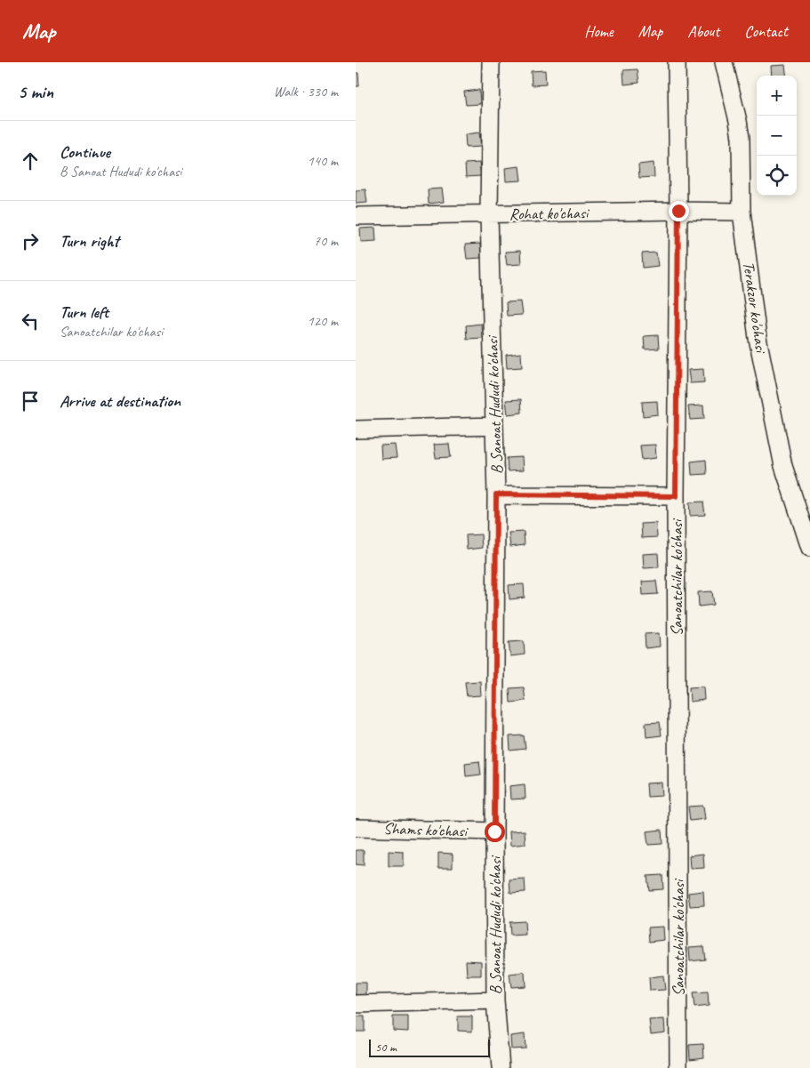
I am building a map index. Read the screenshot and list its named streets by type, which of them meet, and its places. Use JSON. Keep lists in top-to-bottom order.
{
  "streets": {
    "street": [
      "Rohat ko'chasi",
      "Terakzor ko'chasi",
      "B Sanoat Hududi ko'chasi",
      "Sanoatchilar ko'chasi",
      "Shams ko'chasi"
    ]
  },
  "crossings": [
    ["Rohat ko'chasi", "Terakzor ko'chasi"],
    ["Rohat ko'chasi", "B Sanoat Hududi ko'chasi"],
    ["Rohat ko'chasi", "Sanoatchilar ko'chasi"],
    ["B Sanoat Hududi ko'chasi", "Shams ko'chasi"]
  ],
  "scale_bar": "50 m",
  "page": {
    "header": "Map",
    "nav": [
      "Home",
      "Map",
      "About",
      "Contact"
    ],
    "heading": ["5 min", "Walk · 330 m"],
    "map_buttons": ["+", "−"],
    "list": [
      ["Continue", "B Sanoat Hududi ko'chasi", "140 m"],
      ["Turn right", "70 m"],
      ["Turn left", "Sanoatchilar ko'chasi", "120 m"],
      "Arrive at destination"
    ],
    "scale": "50 m"
  }
}
